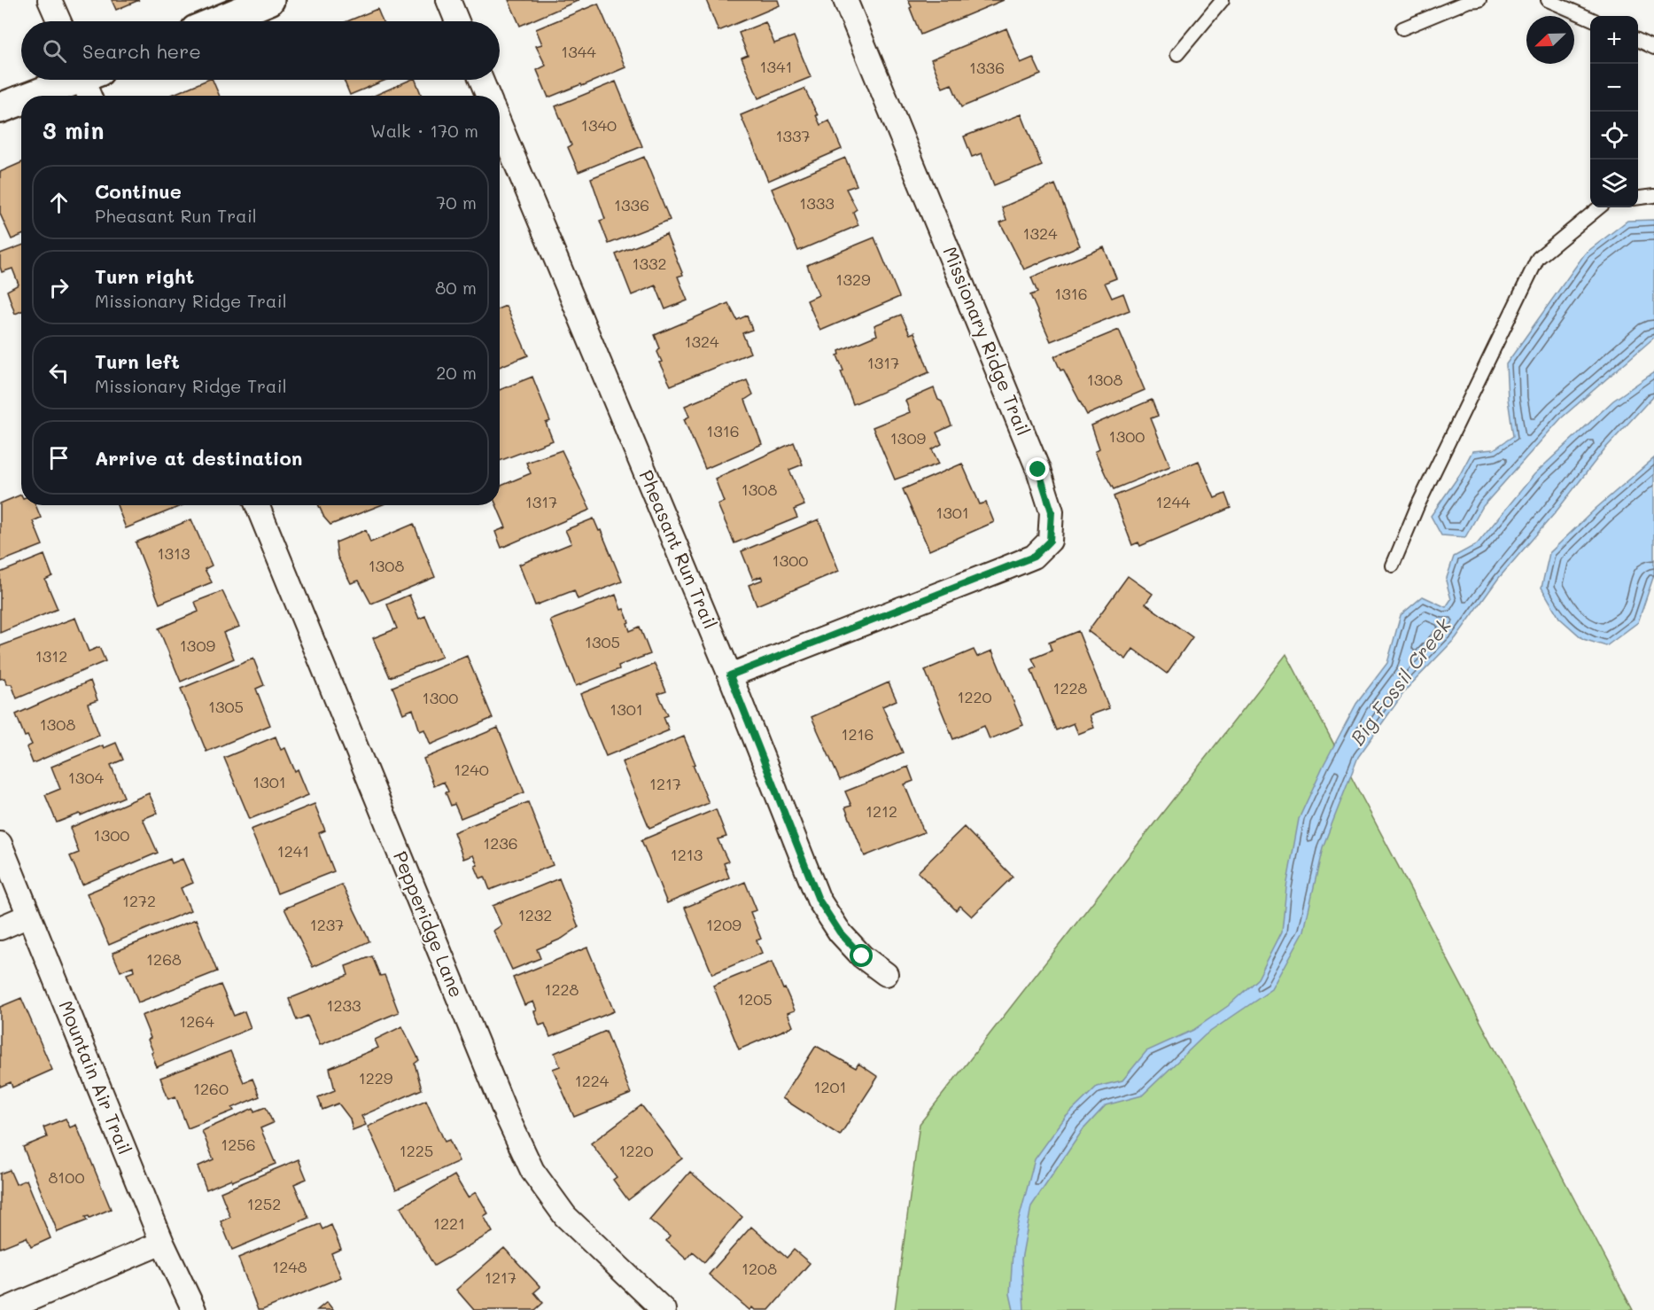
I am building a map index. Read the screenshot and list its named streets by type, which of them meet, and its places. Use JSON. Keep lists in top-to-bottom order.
{
  "streets": {
    "street": [
      "Missionary Ridge Trail",
      "Pheasant Run Trail",
      "Pepperidge Lane",
      "Mountain Air Trail"
    ]
  },
  "crossings": [
    ["Missionary Ridge Trail", "Pheasant Run Trail"]
  ],
  "water": ["Big Fossil Creek"],
  "house_numbers": [
    "1344",
    "1341",
    "1336",
    "1340",
    "1337",
    "1333",
    "1336",
    "1324",
    "1332",
    "1329",
    "1316",
    "1324",
    "1317",
    "1308",
    "1316",
    "1300",
    "1309",
    "1308",
    "1317",
    "1244",
    "1301",
    "1313",
    "1300",
    "1308",
    "1305",
    "1309",
    "1312",
    "1228",
    "1220",
    "1300",
    "1305",
    "1301",
    "1308",
    "1216",
    "1240",
    "1304",
    "1301",
    "1217",
    "1212",
    "1300",
    "1236",
    "1241",
    "1213",
    "1272",
    "1232",
    "1237",
    "1209",
    "1268",
    "1228",
    "1205",
    "1233",
    "1264",
    "1229",
    "1224",
    "1201",
    "1260",
    "1256",
    "1225",
    "1220",
    "8100",
    "1252",
    "1221",
    "1248",
    "1208",
    "1217"
  ],
  "north": "bottom left",
  "page": {
    "map_buttons": ["+", "−"],
    "search": "Search here",
    "heading": ["3 min", "Walk · 170 m"],
    "list": [
      ["Continue", "Pheasant Run Trail", "70 m"],
      ["Turn right", "Missionary Ridge Trail", "80 m"],
      ["Turn left", "Missionary Ridge Trail", "20 m"],
      "Arrive at destination"
    ]
  }
}
